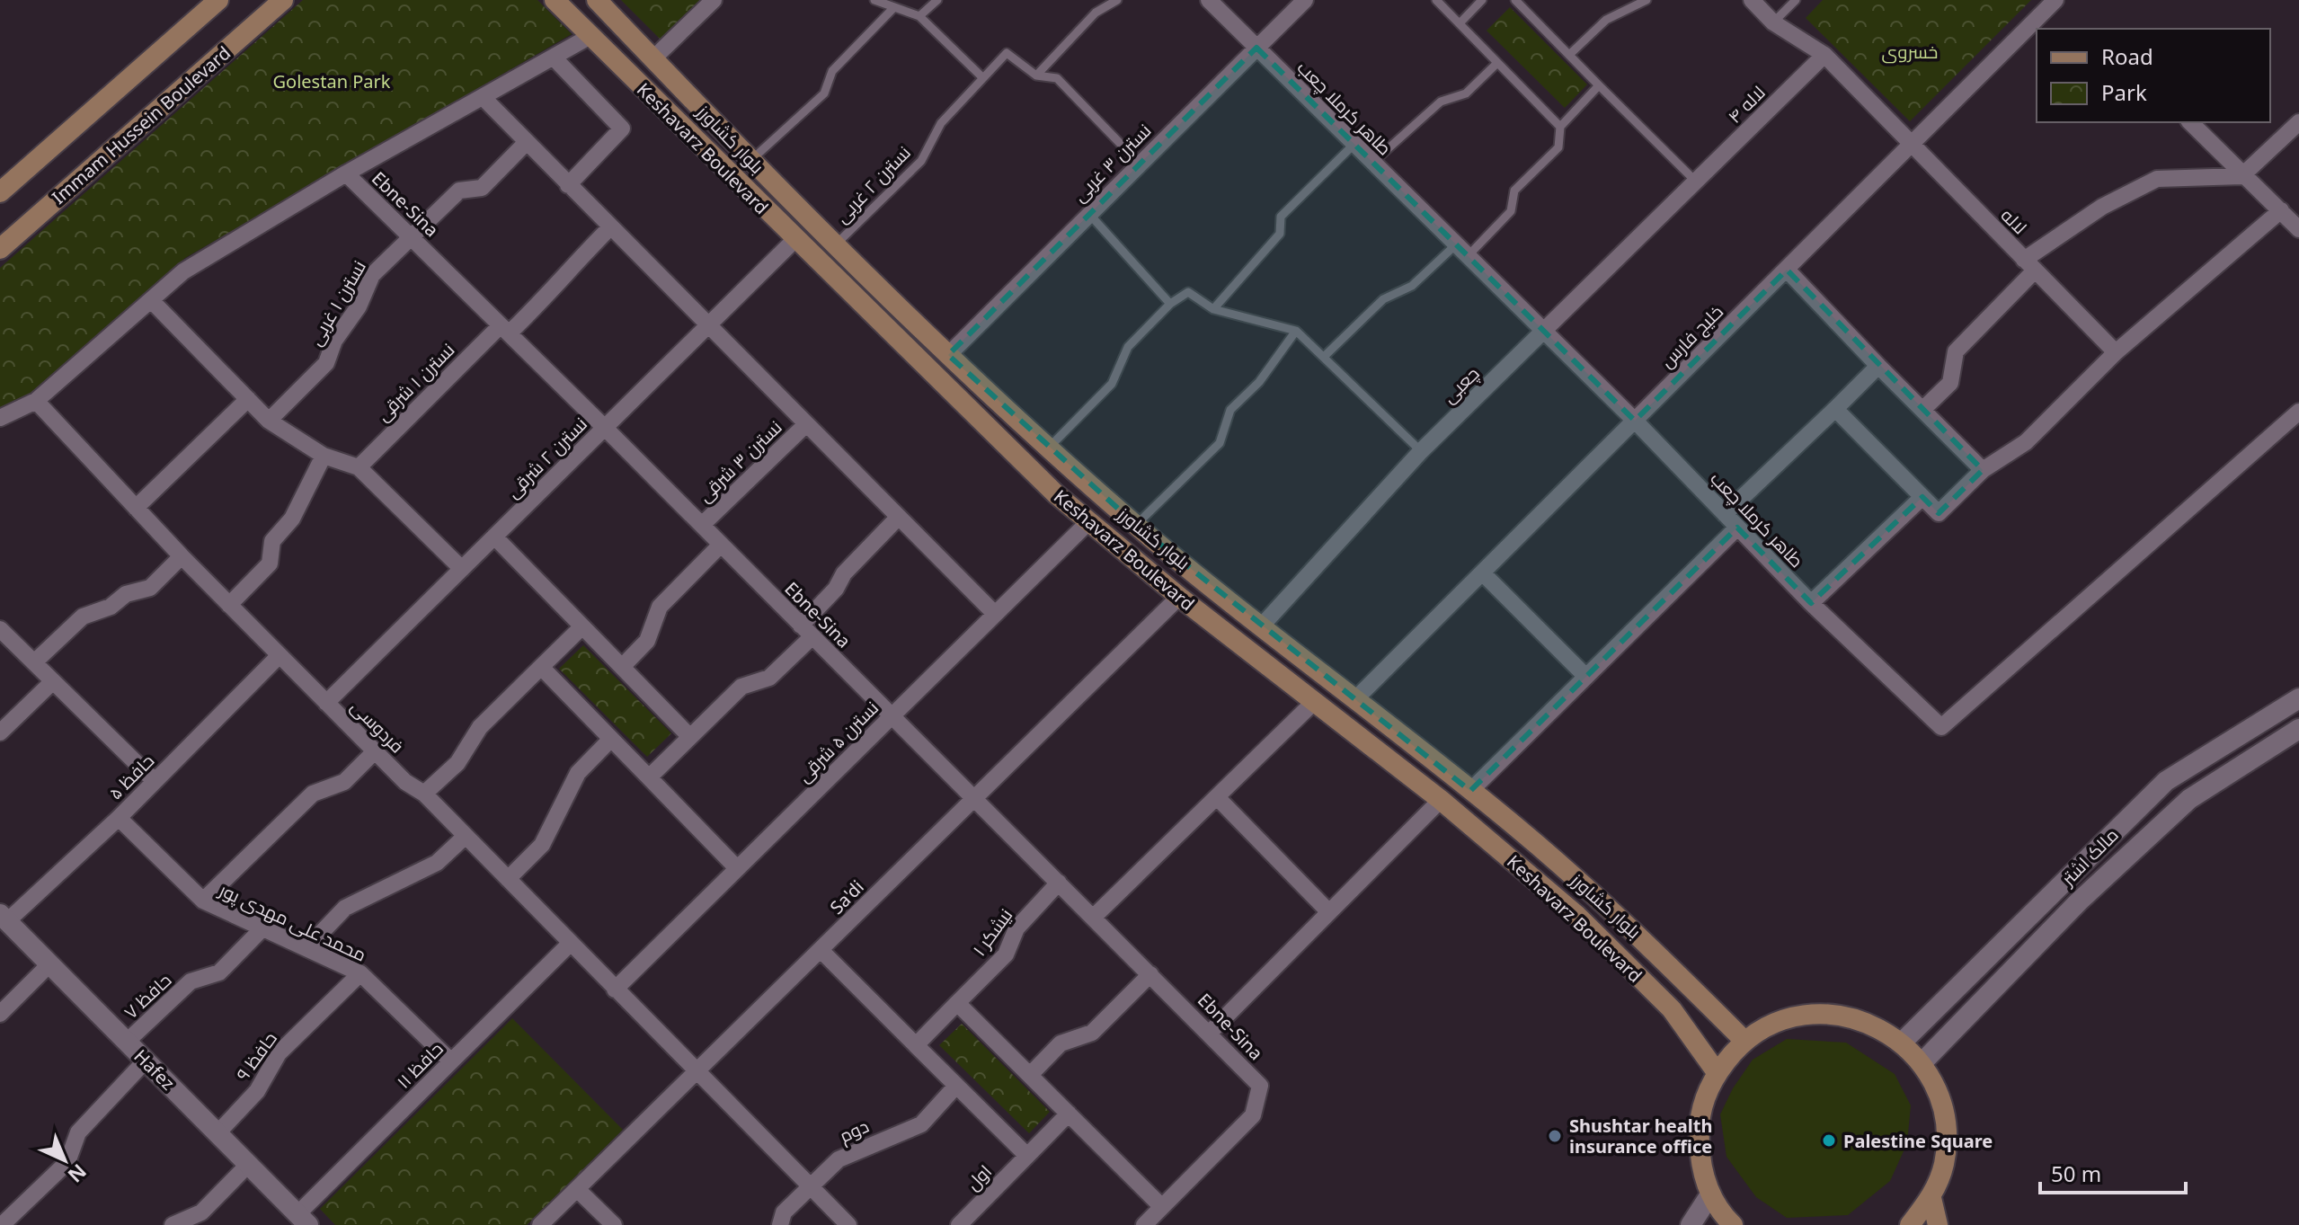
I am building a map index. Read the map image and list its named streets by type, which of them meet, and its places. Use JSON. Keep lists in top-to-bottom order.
{
  "streets": {
    "main road": ["Immam Hussein Boulevard", "بلوار کشاورز", "Keshavarz Boulevard"],
    "street": [
      "لاله ۴",
      "طاهر کرملا چعب",
      "نسترن ۳ غربی",
      "Ebne-Sina",
      "لاله",
      "نسترن ۱ غربی",
      "خلیج فارس",
      "نسترن ۱ شرقی",
      "چعبی",
      "نسترن ۲ شرقی",
      "نسترن ۳ شرقی",
      "فردوسی",
      "نسترن ۵ شرقی",
      "حافظ ۵",
      "مالک اشتر",
      "Sa'di",
      "محمد علی مهدی پور",
      "نیشکر ۱",
      "حافظ ۷",
      "حافظ ۹",
      "حافظ ۱۱",
      "Hafez",
      "دوم",
      "اول"
    ],
    "lane": ["نسترن ۲ غربی"]
  },
  "crossings": [
    ["لاله ۴", "لاله"],
    ["لاله ۴", "چعبی"],
    ["طاهر کرملا چعب", "نسترن ۳ غربی"],
    ["طاهر کرملا چعب", "خلیج فارس"],
    ["طاهر کرملا چعب", "چعبی"],
    ["بلوار کشاورز", "نسترن ۳ غربی"],
    ["بلوار کشاورز", "نسترن ۲ غربی"],
    ["بلوار کشاورز", "خلیج فارس"],
    ["بلوار کشاورز", "چعبی"],
    ["Keshavarz Boulevard", "نسترن ۲ شرقی"],
    ["Keshavarz Boulevard", "نسترن ۵ شرقی"],
    ["Keshavarz Boulevard", "Sa'di"],
    ["Ebne-Sina", "نسترن ۱ غربی"],
    ["Ebne-Sina", "نسترن ۱ شرقی"],
    ["Ebne-Sina", "نسترن ۲ شرقی"],
    ["Ebne-Sina", "نسترن ۳ شرقی"],
    ["Ebne-Sina", "نسترن ۵ شرقی"],
    ["Ebne-Sina", "Sa'di"],
    ["Ebne-Sina", "نیشکر ۱"],
    ["لاله", "خلیج فارس"],
    ["نسترن ۲ شرقی", "فردوسی"],
    ["فردوسی", "نسترن ۵ شرقی"],
    ["فردوسی", "حافظ ۵"],
    ["فردوسی", "Sa'di"],
    ["فردوسی", "حافظ ۱۱"],
    ["فردوسی", "دوم"],
    ["حافظ ۵", "محمد علی مهدی پور"],
    ["حافظ ۵", "Hafez"],
    ["محمد علی مهدی پور", "حافظ ۷"],
    ["محمد علی مهدی پور", "حافظ ۹"],
    ["محمد علی مهدی پور", "حافظ ۱۱"],
    ["حافظ ۷", "Hafez"],
    ["حافظ ۹", "Hafez"],
    ["حافظ ۱۱", "Hafez"]
  ],
  "parks": ["خسروی", "Golestan Park"],
  "places": ["Shushtar health insurance office", "Palestine Square"],
  "legend": ["Road", "Park"],
  "scale_bar": "50 m",
  "north": "bottom right"
}
